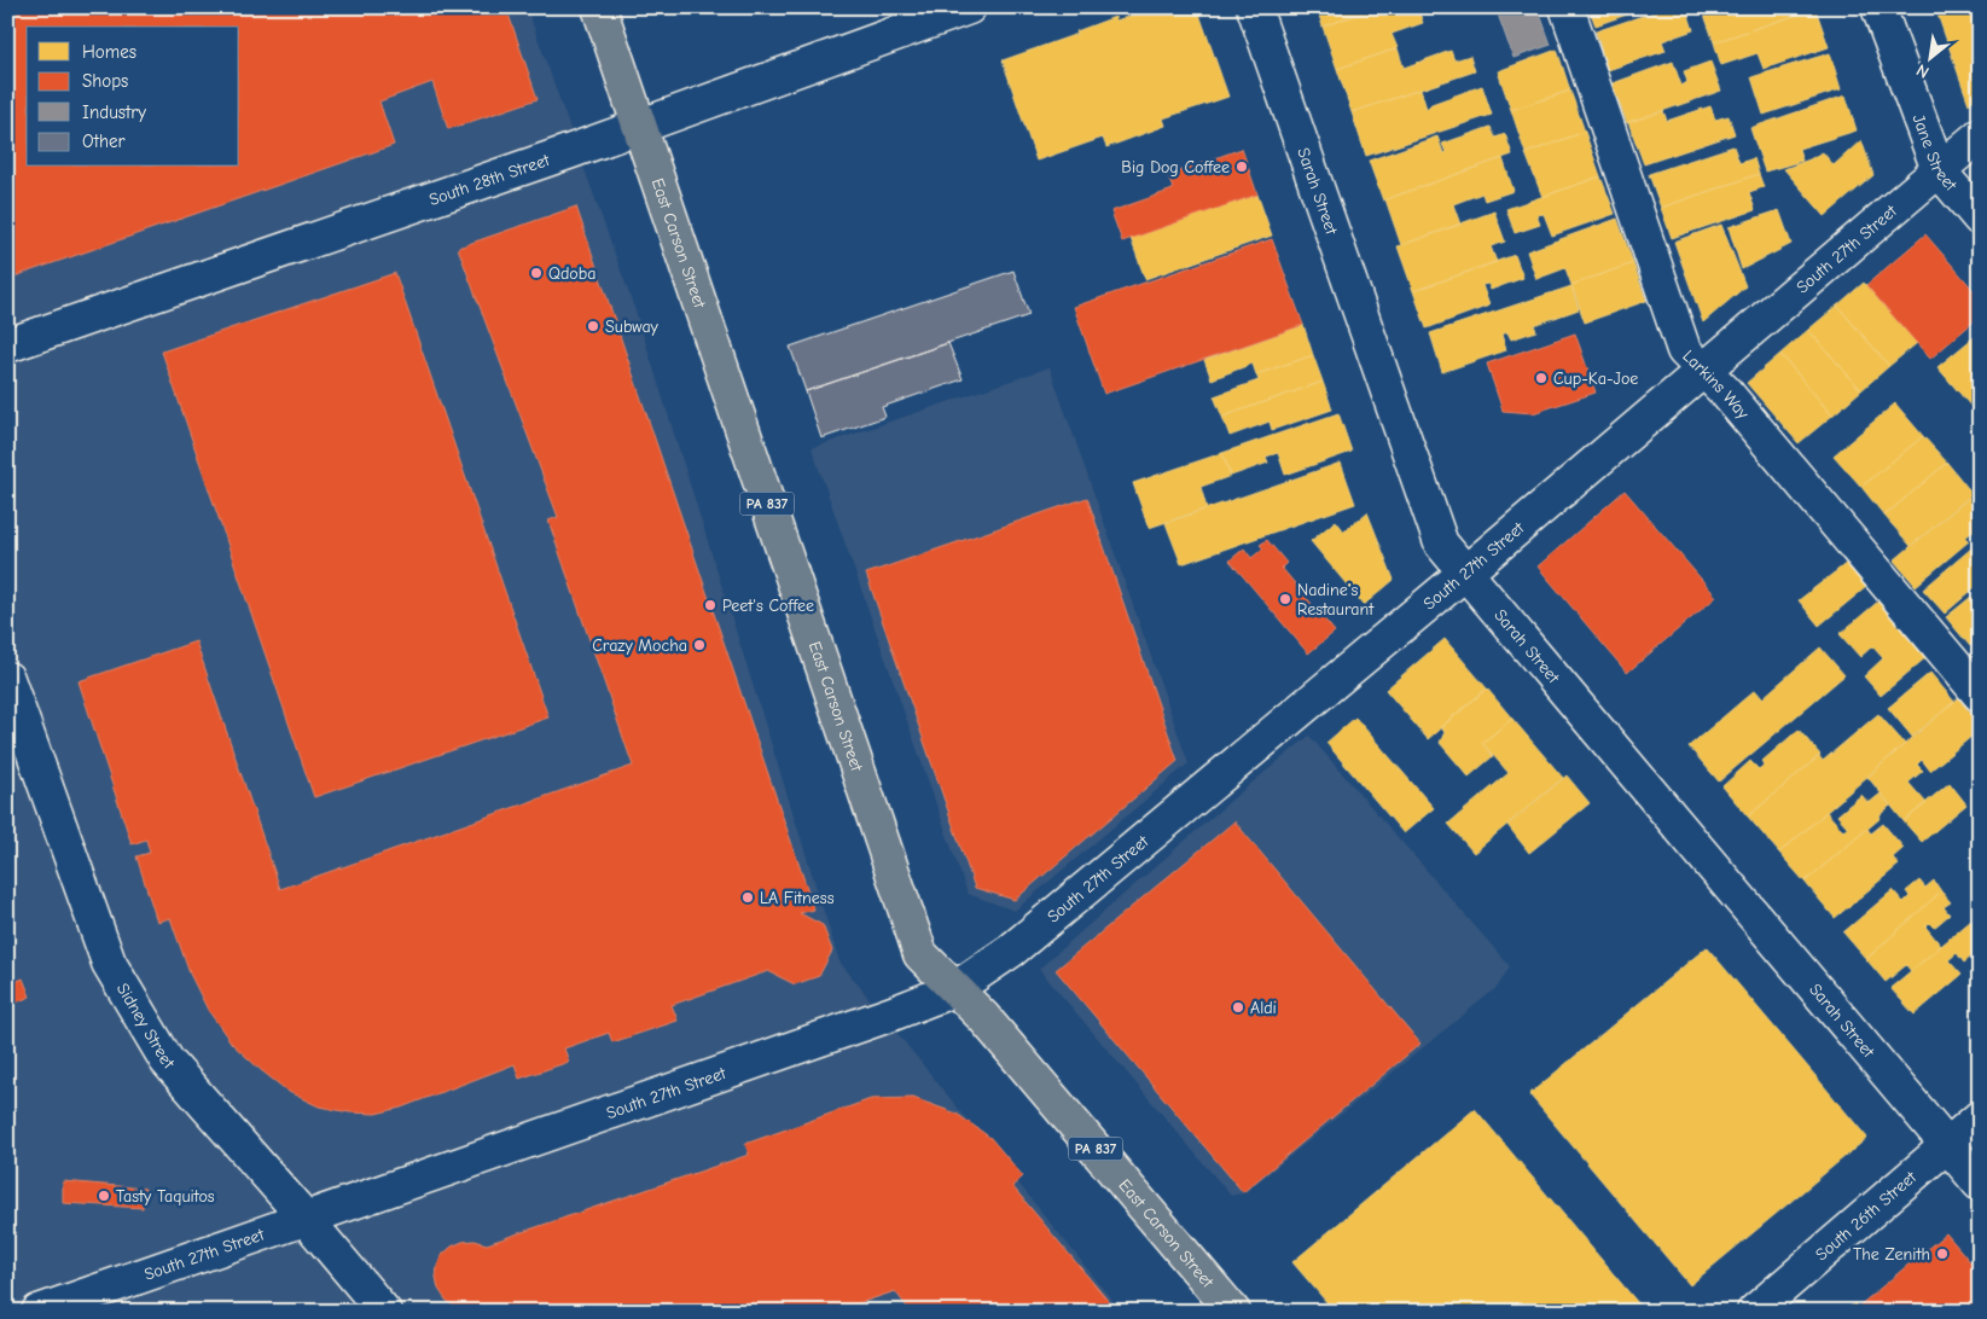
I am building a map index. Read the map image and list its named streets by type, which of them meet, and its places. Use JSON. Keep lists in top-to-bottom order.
{
  "streets": {
    "main road": ["East Carson Street", "PA 837"],
    "street": [
      "Jane Street",
      "South 28th Street",
      "Sarah Street",
      "South 27th Street",
      "Larkins Way",
      "Sidney Street",
      "South 26th Street"
    ]
  },
  "crossings": [
    ["Jane Street", "South 27th Street"],
    ["South 28th Street", "East Carson Street"],
    ["Sarah Street", "South 27th Street"],
    ["Sarah Street", "South 26th Street"],
    ["East Carson Street", "South 27th Street"],
    ["South 27th Street", "Larkins Way"],
    ["South 27th Street", "Sidney Street"]
  ],
  "places": [
    "Big Dog Coffee",
    "Qdoba",
    "Subway",
    "Cup-Ka-Joe",
    "Nadine's Restaurant",
    "Peet's Coffee",
    "Crazy Mocha",
    "LA Fitness",
    "Aldi",
    "Tasty Taquitos",
    "The Zenith"
  ],
  "legend": [
    "Homes",
    "Shops",
    "Industry",
    "Other"
  ],
  "north": "bottom left"
}
